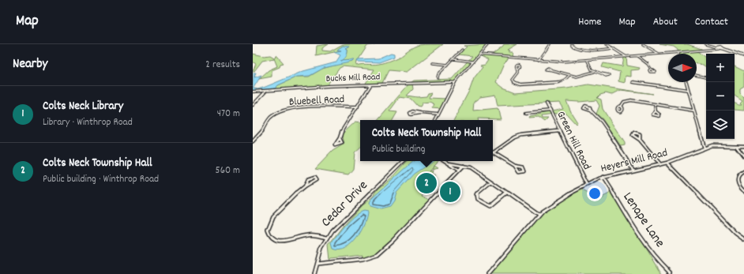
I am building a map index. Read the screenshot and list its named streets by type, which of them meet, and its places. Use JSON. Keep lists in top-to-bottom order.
{
  "streets": {
    "street": [
      "Bucks Mill Road",
      "Bluebell Road",
      "Green Hill Road",
      "Heyers Mill Road",
      "Cedar Drive",
      "Lenape Lane"
    ]
  },
  "crossings": [
    ["Green Hill Road", "Heyers Mill Road"],
    ["Heyers Mill Road", "Lenape Lane"]
  ],
  "north": "right",
  "page": {
    "header": "Map",
    "nav": [
      "Home",
      "Map",
      "About",
      "Contact"
    ],
    "heading": ["Nearby", "2 results"],
    "map_buttons": ["+", "−"],
    "list": [
      {
        "mark": "1",
        "name": "Colts Neck Library",
        "note": "Library · Winthrop Road",
        "value": "470 m"
      },
      {
        "mark": "2",
        "name": "Colts Neck Township Hall",
        "note": "Public building · Winthrop Road",
        "value": "560 m"
      }
    ],
    "popup": ["Colts Neck Township Hall", "Public building"],
    "pins": ["2", "1"]
  }
}
